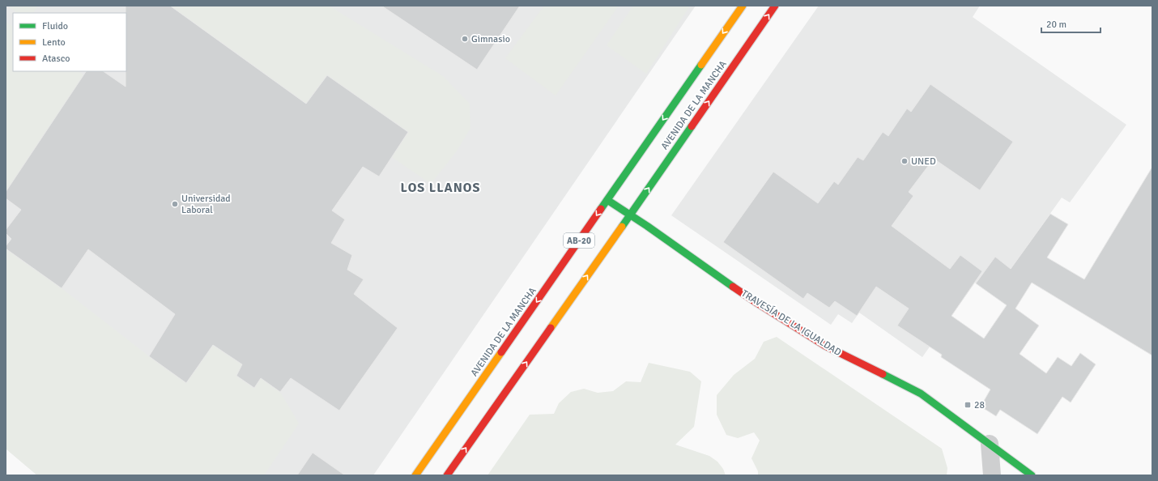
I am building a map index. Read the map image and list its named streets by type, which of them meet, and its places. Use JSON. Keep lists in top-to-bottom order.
{
  "streets": {
    "main road": ["AVENIDA DE LA MANCHA", "AB-20", "TRAVESÍA DE LA IGUALDAD"]
  },
  "crossings": [
    ["AVENIDA DE LA MANCHA", "TRAVESÍA DE LA IGUALDAD"]
  ],
  "districts": ["LOS LLANOS"],
  "places": {
    "other": ["Gimnasio", "UNED", "Universidad Laboral"],
    "transit": ["28"]
  },
  "legend": ["Fluido", "Lento", "Atasco"],
  "scale_bar": "20 m"
}
